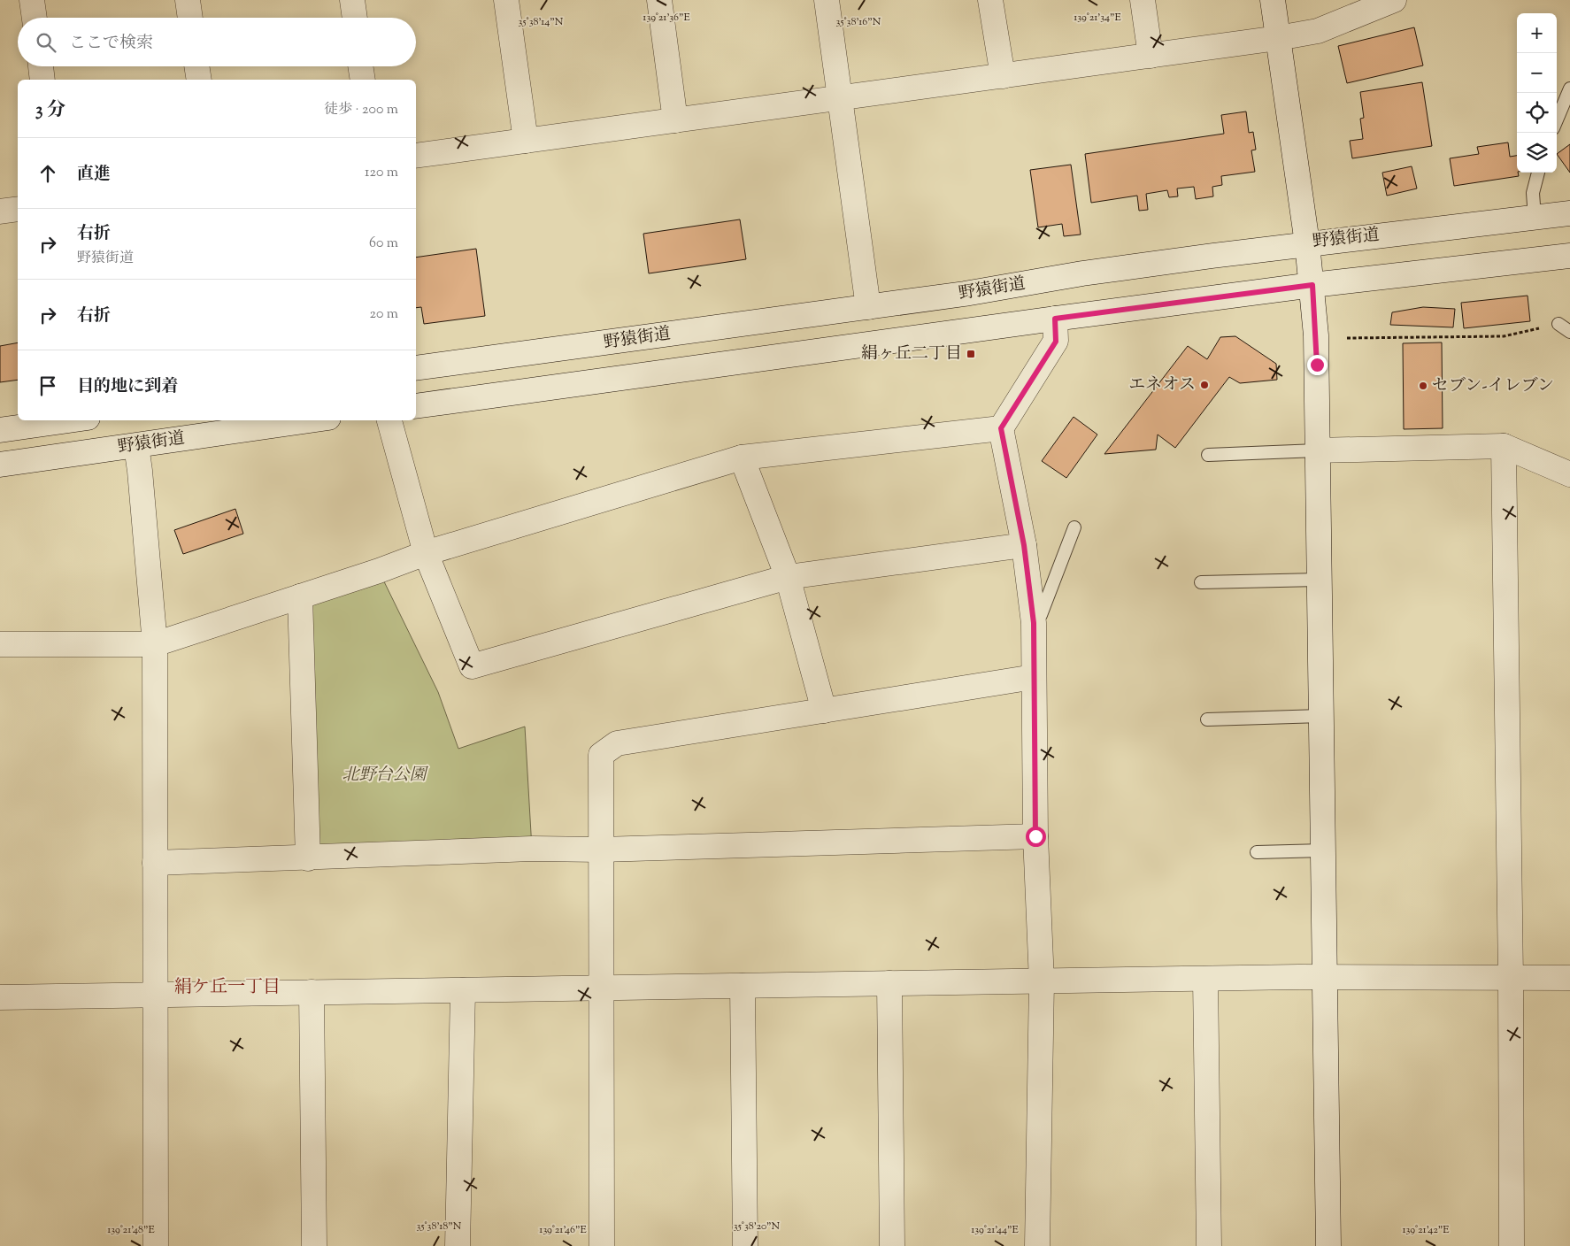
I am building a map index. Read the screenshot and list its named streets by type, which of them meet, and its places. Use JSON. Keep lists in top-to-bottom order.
{
  "streets": {
    "street": ["野猿街道"]
  },
  "districts": ["絹ケ丘一丁目"],
  "parks": ["北野台公園"],
  "places": {
    "transit": ["絹ヶ丘二丁目"],
    "other": ["エネオス", "セブン-イレブン"]
  },
  "page": {
    "map_buttons": ["+", "−"],
    "search": "ここで検索",
    "heading": ["3 分", "徒歩 · 200 m"],
    "list": [
      ["直進", "120 m"],
      ["右折", "野猿街道", "60 m"],
      ["右折", "20 m"],
      "目的地に到着"
    ]
  },
  "coordinates": [
    "139°21'36\"E",
    "139°21'34\"E",
    "35°38'14\"N",
    "35°38'16\"N",
    "35°38'18\"N",
    "35°38'20\"N",
    "139°21'48\"E",
    "139°21'46\"E",
    "139°21'44\"E",
    "139°21'42\"E"
  ]
}
